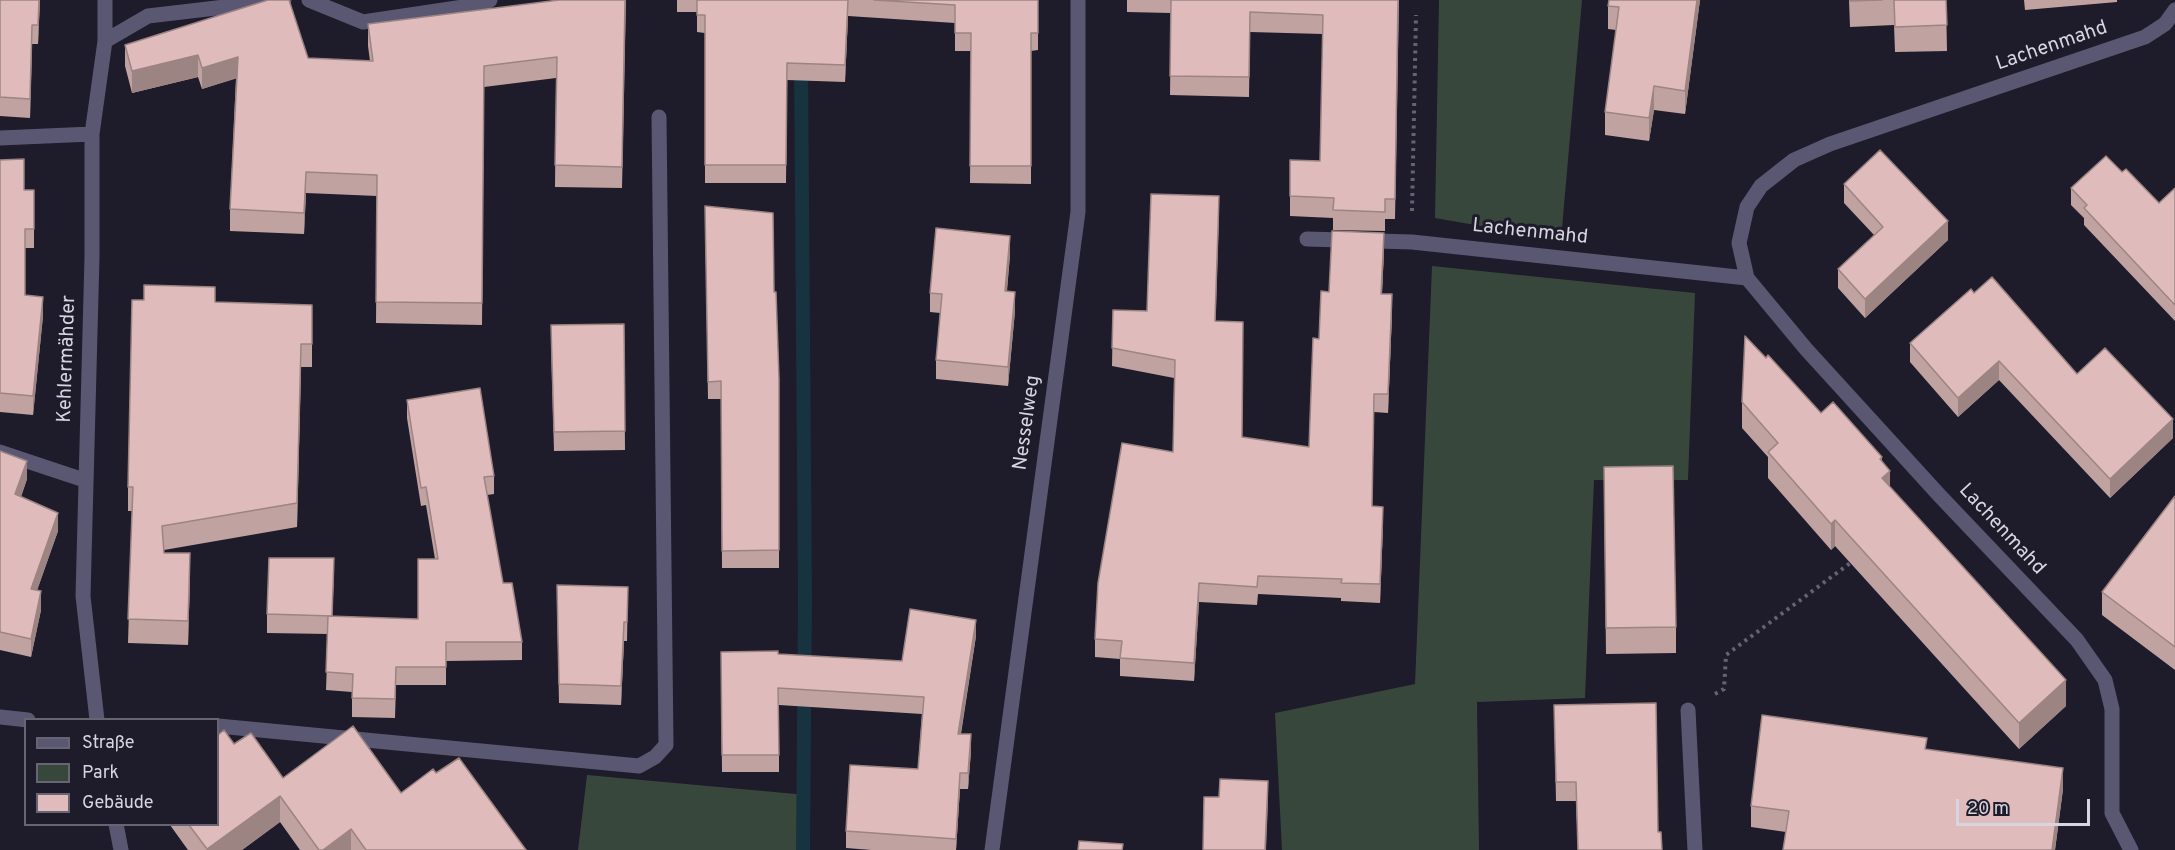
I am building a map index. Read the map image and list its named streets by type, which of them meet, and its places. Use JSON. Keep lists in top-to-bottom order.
{
  "streets": {
    "street": ["Lachenmahd", "Kehlermähder", "Nesselweg"]
  },
  "legend": ["Straße", "Park", "Gebäude"],
  "scale_bar": "20 m"
}
